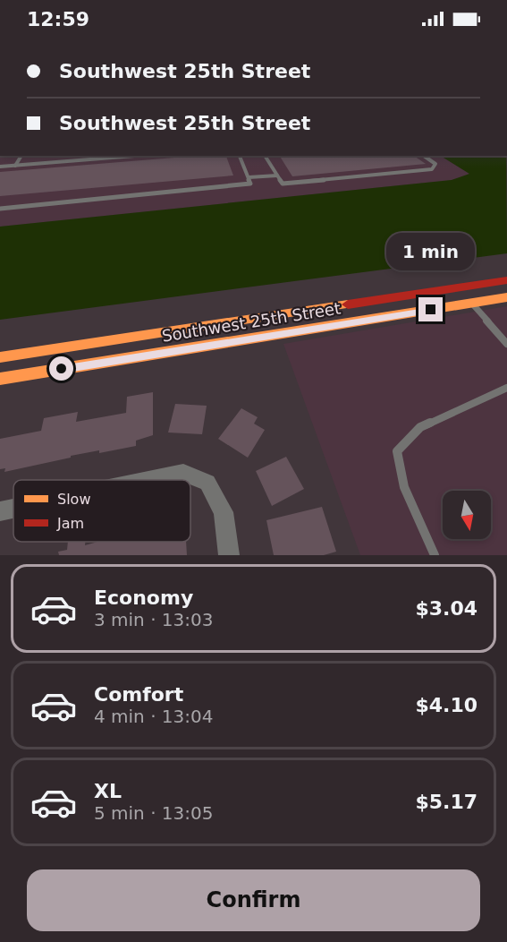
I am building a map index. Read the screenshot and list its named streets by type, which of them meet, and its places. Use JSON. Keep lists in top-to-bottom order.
{
  "streets": {
    "street": ["Southwest 25th Street"]
  },
  "legend": ["Slow", "Jam"],
  "north": "bottom",
  "page": {
    "status": "12:59",
    "banner": ["Southwest 25th Street", "Southwest 25th Street"],
    "bubble": "1 min",
    "list": [
      {
        "name": "Economy",
        "note": "3 min · 13:03",
        "value": "$3.04"
      },
      {
        "name": "Comfort",
        "note": "4 min · 13:04",
        "value": "$4.10"
      },
      {
        "name": "XL",
        "note": "5 min · 13:05",
        "value": "$5.17"
      }
    ],
    "buttons": "Confirm"
  }
}
